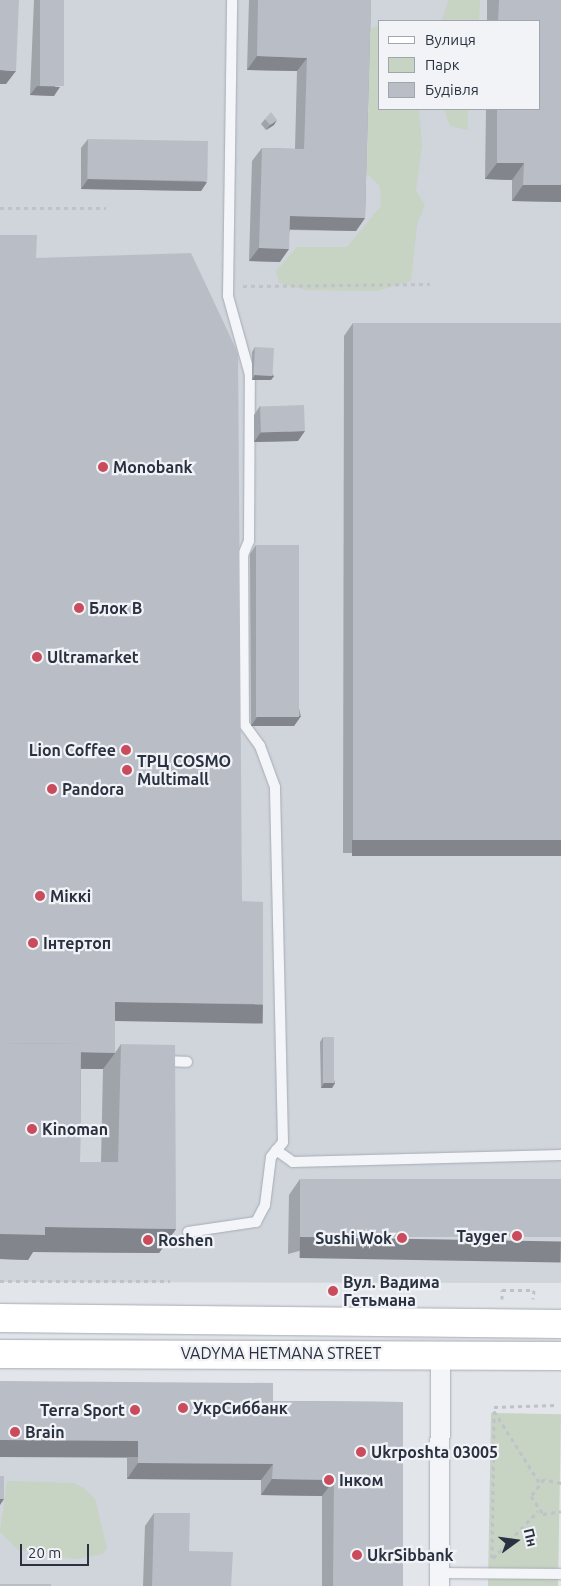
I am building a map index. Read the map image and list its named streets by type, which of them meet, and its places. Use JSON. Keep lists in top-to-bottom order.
{
  "streets": {
    "main road": ["VADYMA HETMANA STREET"]
  },
  "places": [
    "Monobank",
    "Блок B",
    "Ultramarket",
    "Lion Coffee",
    "ТРЦ COSMO Multimall",
    "Pandora",
    "Міккі",
    "Інтертоп",
    "Kinoman",
    "Tayger",
    "Sushi Wok",
    "Roshen",
    "Вул. Вадима Гетьмана",
    "УкрСиббанк",
    "Terra Sport",
    "Brain",
    "Ukrposhta 03005",
    "Інком",
    "UkrSibbank"
  ],
  "legend": ["Вулиця", "Парк", "Будівля"],
  "scale_bar": "20 m",
  "north": "right"
}
